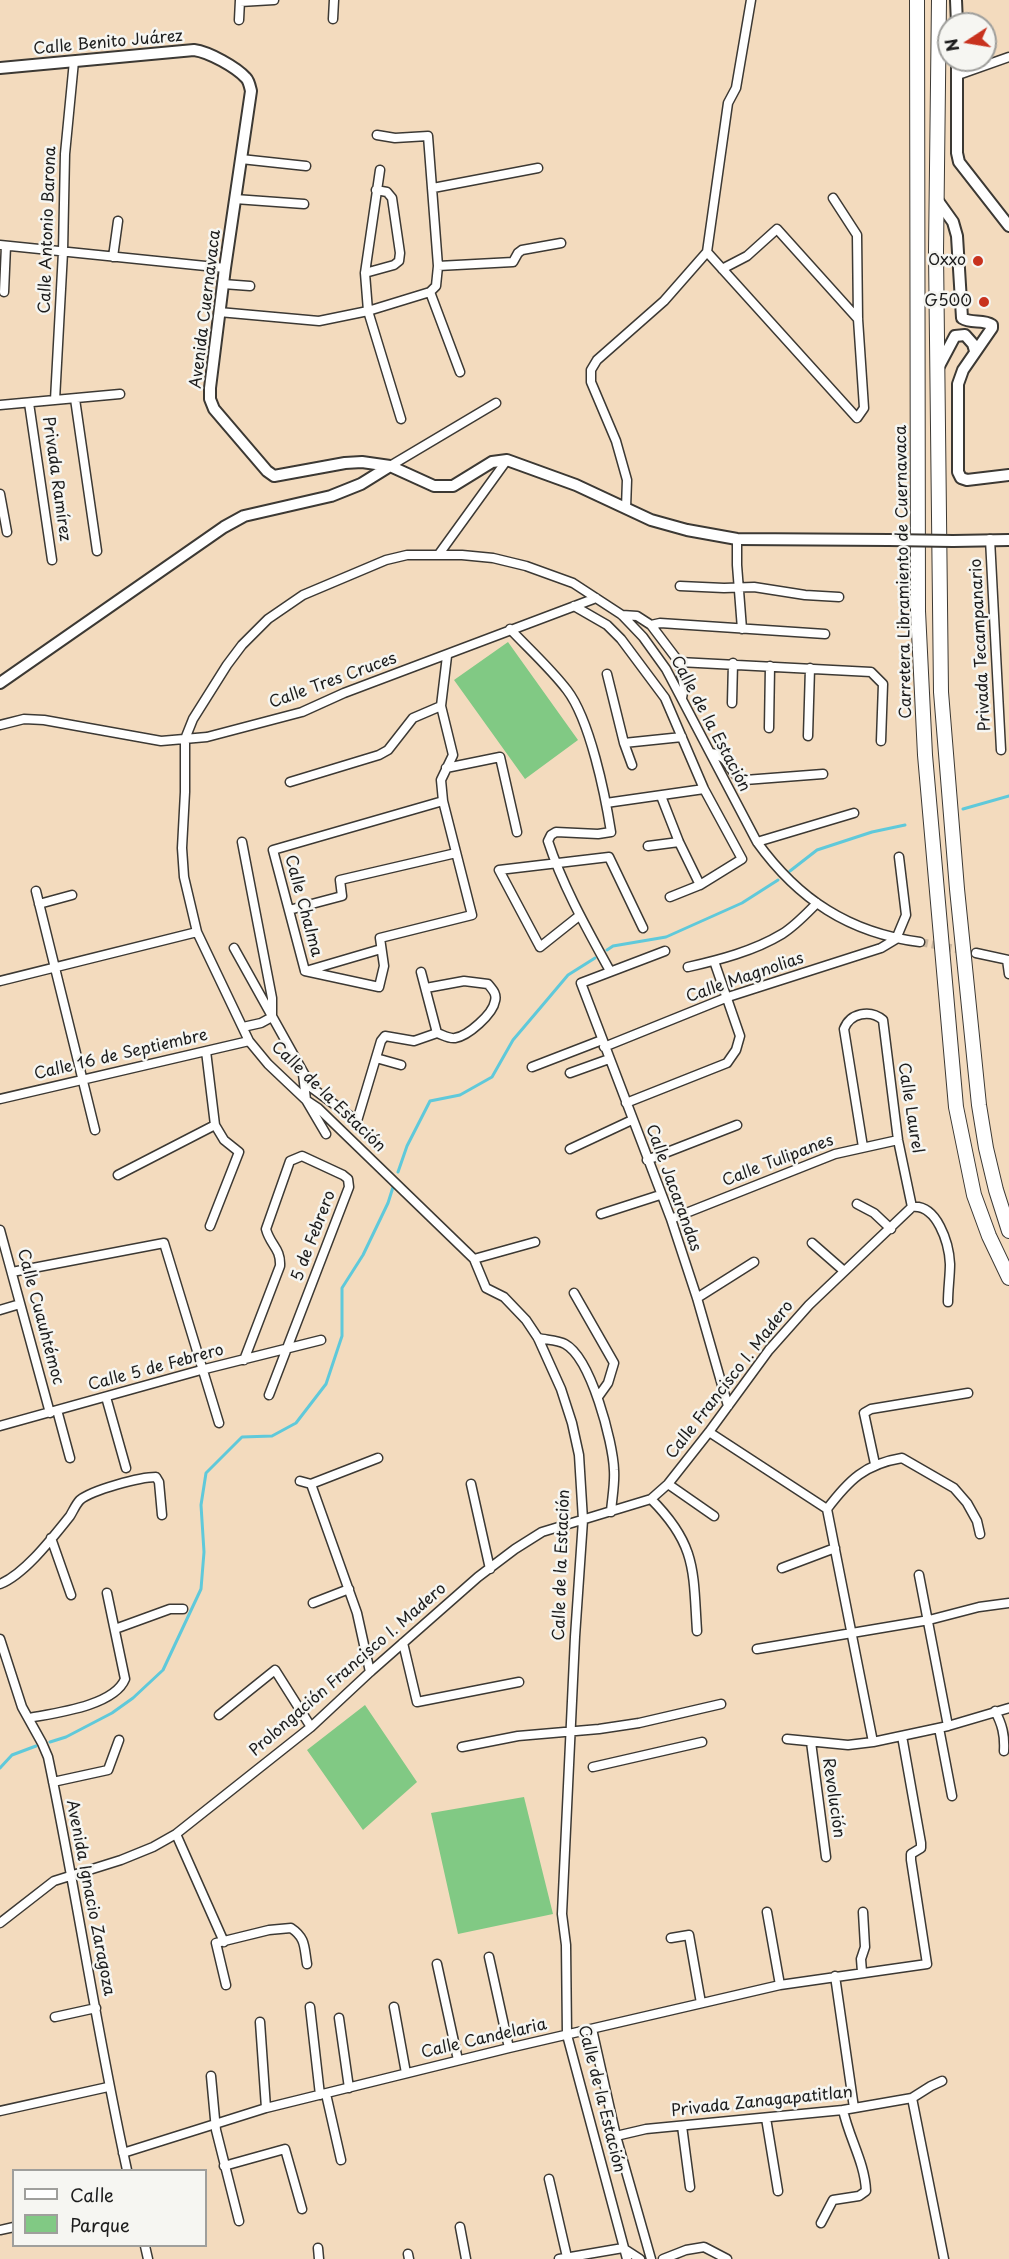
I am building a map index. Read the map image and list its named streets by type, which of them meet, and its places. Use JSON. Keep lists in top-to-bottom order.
{
  "streets": {
    "highway": ["Carretera Libramiento de Cuernavaca"],
    "street": [
      "Calle Benito Juárez",
      "Calle Antonio Barona",
      "Avenida Cuernavaca",
      "Privada Ramírez",
      "Privada Tecampanario",
      "Calle Tres Cruces",
      "Calle de la Estación",
      "Calle Chalma",
      "Calle Magnolias",
      "Calle 16 de Septiembre",
      "Calle Laurel",
      "Calle Tulipanes",
      "Calle Jacarandas",
      "5 de Febrero",
      "Calle Cuauhtémoc",
      "Calle 5 de Febrero",
      "Calle Francisco I. Madero",
      "Prolongación Francisco I. Madero",
      "Revolución",
      "Avenida Ignacio Zaragoza",
      "Calle Candelaria",
      "Privada Zanagapatitlan"
    ]
  },
  "crossings": [
    ["Calle Benito Juárez", "Calle Antonio Barona"],
    ["Calle Benito Juárez", "Avenida Cuernavaca"],
    ["Calle Tres Cruces", "Calle de la Estación"],
    ["Calle de la Estación", "Calle Magnolias"],
    ["Calle de la Estación", "Calle 16 de Septiembre"],
    ["Calle de la Estación", "Calle Francisco I. Madero"],
    ["Calle de la Estación", "Prolongación Francisco I. Madero"],
    ["Calle de la Estación", "Calle Candelaria"],
    ["Calle de la Estación", "Privada Zanagapatitlan"],
    ["Calle Magnolias", "Calle Jacarandas"],
    ["Calle Laurel", "Calle Tulipanes"],
    ["Calle Laurel", "Calle Francisco I. Madero"],
    ["Calle Tulipanes", "Calle Jacarandas"],
    ["Calle Jacarandas", "Calle Francisco I. Madero"],
    ["5 de Febrero", "Calle 5 de Febrero"],
    ["Calle Cuauhtémoc", "Calle 5 de Febrero"],
    ["Calle Francisco I. Madero", "Prolongación Francisco I. Madero"],
    ["Prolongación Francisco I. Madero", "Avenida Ignacio Zaragoza"],
    ["Avenida Ignacio Zaragoza", "Calle Candelaria"]
  ],
  "places": ["Oxxo", "G500"],
  "legend": ["Calle", "Parque"],
  "north": "left"
}
